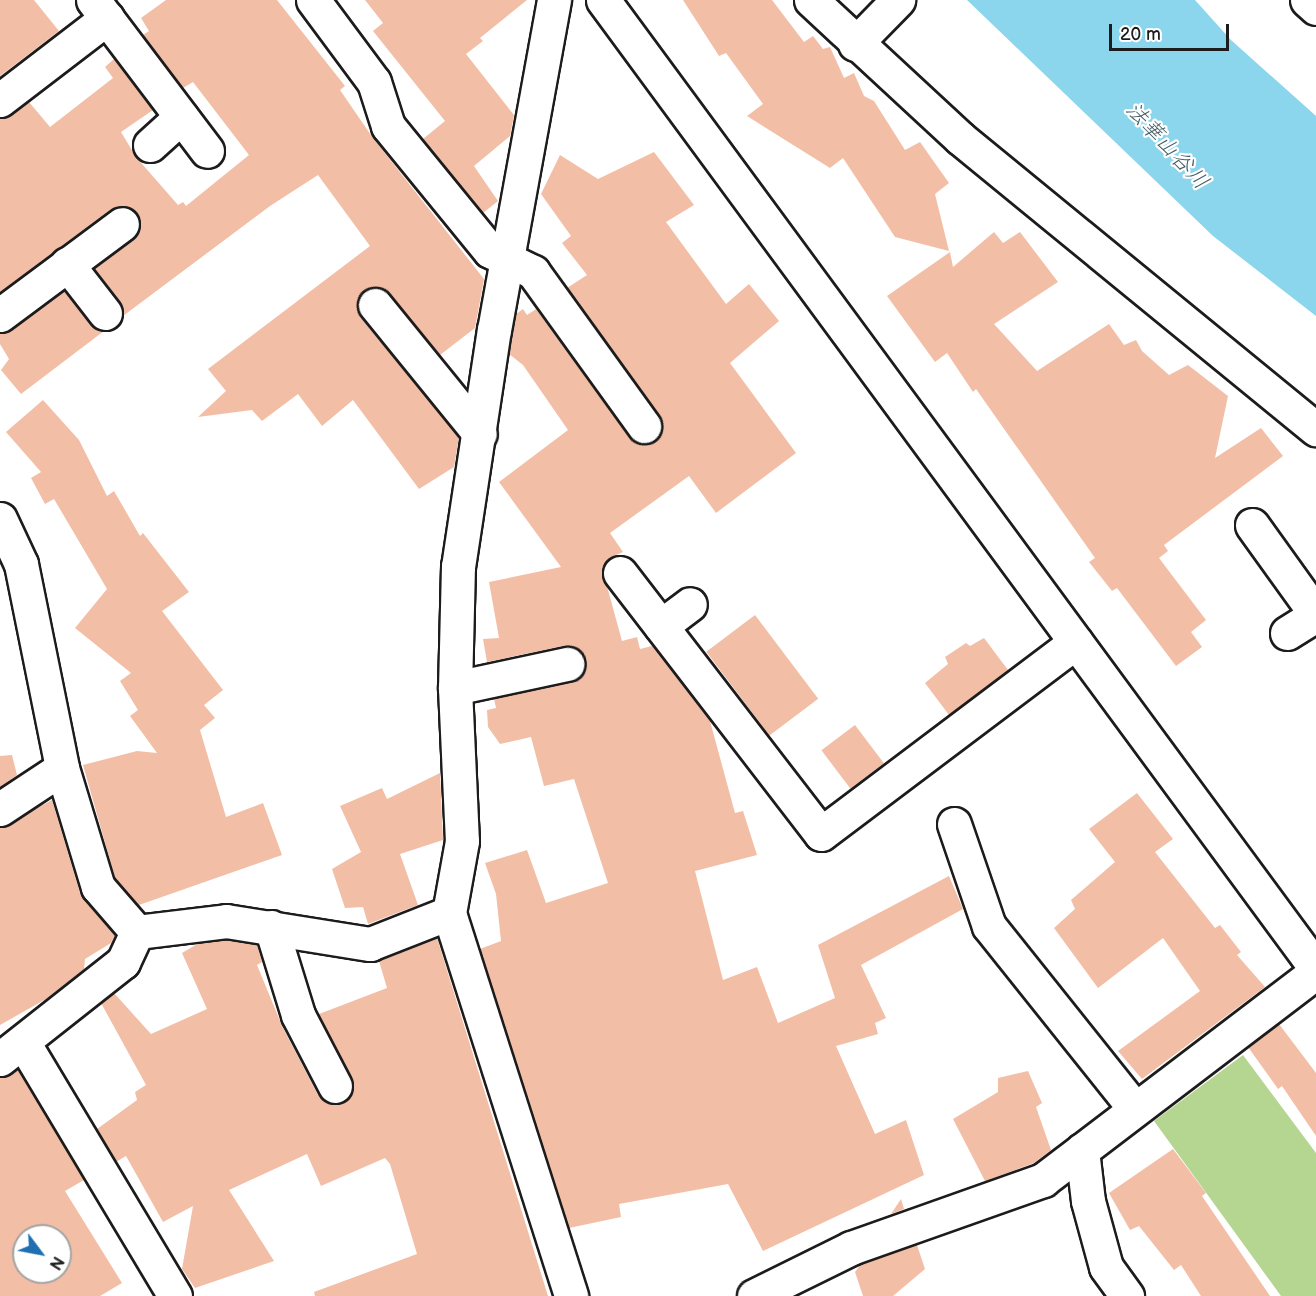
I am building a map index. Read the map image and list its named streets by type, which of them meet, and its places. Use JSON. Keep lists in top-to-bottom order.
{
  "water": ["法華山谷川"],
  "scale_bar": "20 m",
  "north": "bottom right"
}
